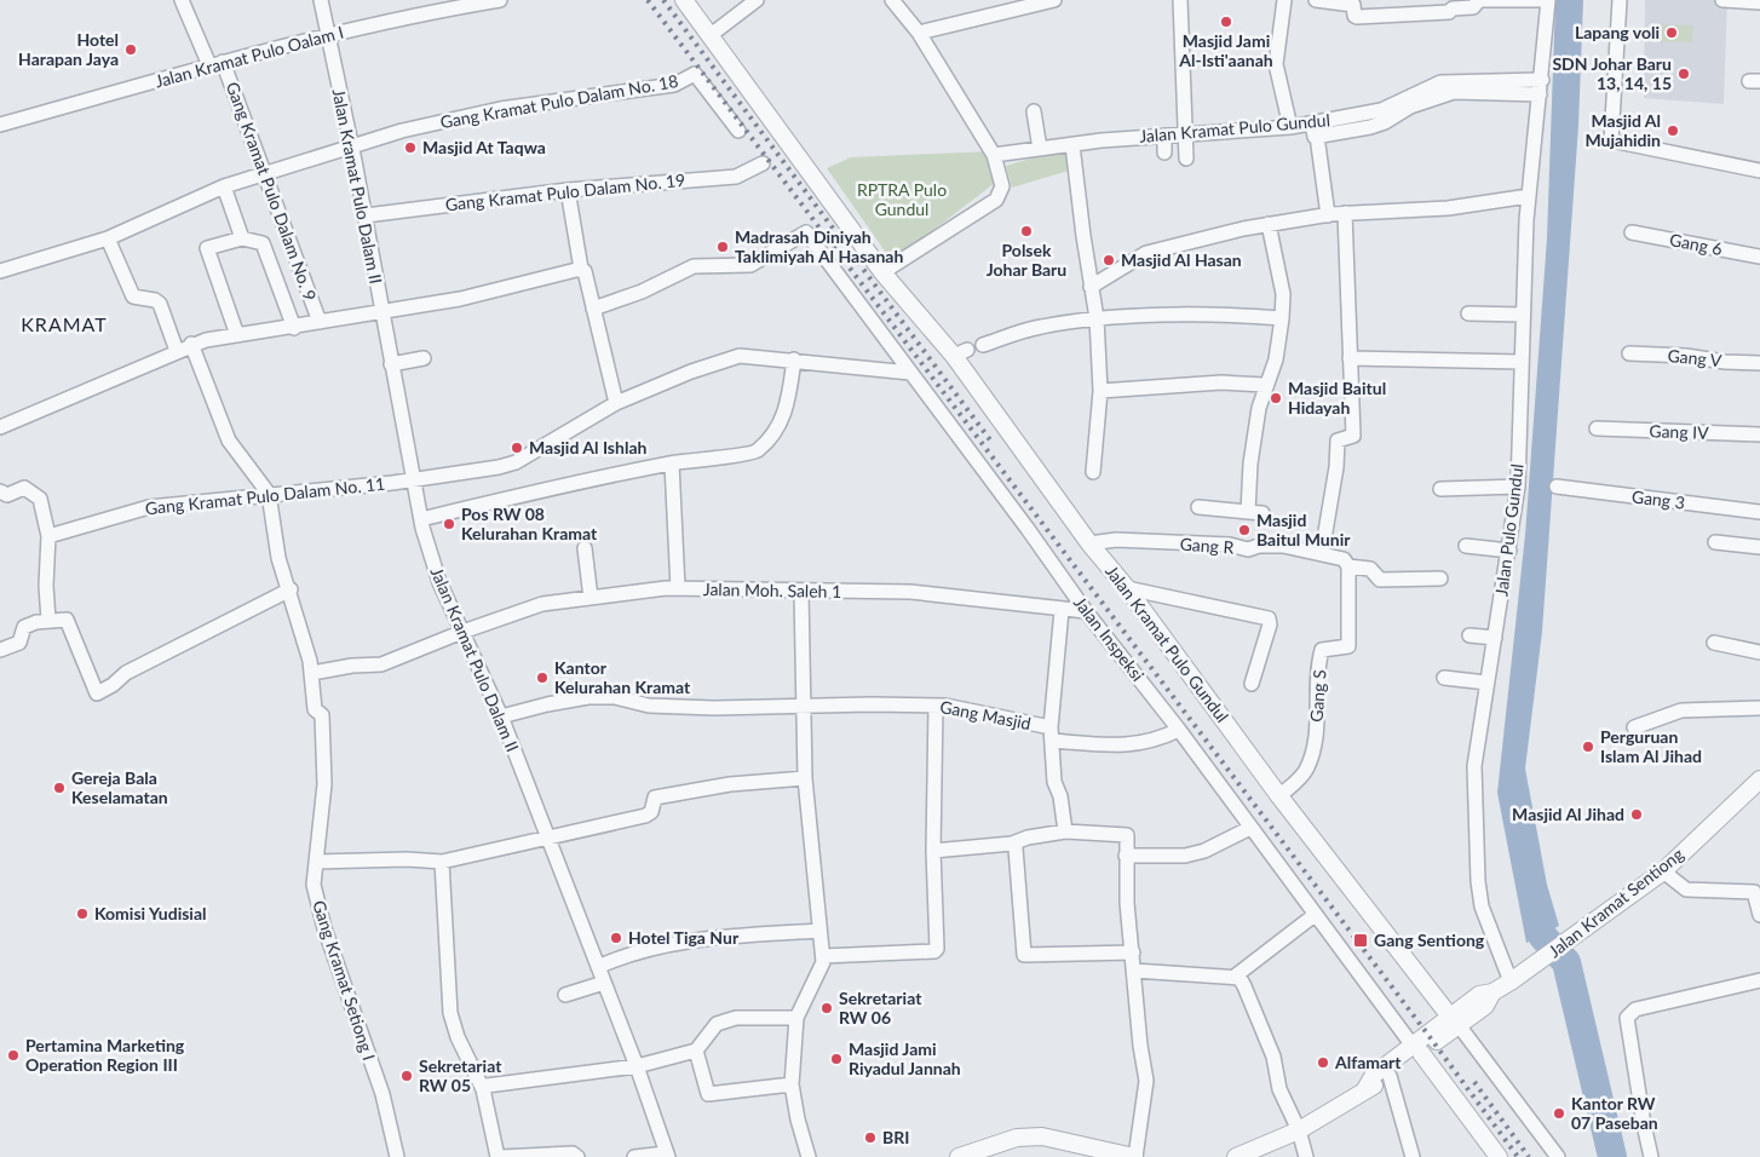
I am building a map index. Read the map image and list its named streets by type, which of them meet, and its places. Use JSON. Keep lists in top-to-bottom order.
{
  "streets": {
    "street": [
      "Jalan Kramat Pulo Oalam I",
      "Gang Kramat Pulo Dalam No. 18",
      "Jalan Kramat Pulo Gundul",
      "Jalan Kramat Pulo Dalam II",
      "Gang Kramat Pulo Dalam No. 9",
      "Gang Kramat Pulo Dalam No. 19",
      "Gang 6",
      "Gang V",
      "Gang IV",
      "Gang Kramat Pulo Dalam No. 11",
      "Gang 3",
      "Jalan Pulo Gundul",
      "Gang R",
      "Jalan Moh. Saleh 1",
      "Jalan Inspeksi",
      "Gang S",
      "Gang Masjid",
      "Jalan Kramat Sentiong",
      "Gang Kramat Setiong I"
    ]
  },
  "crossings": [
    ["Jalan Kramat Pulo Oalam I", "Jalan Kramat Pulo Dalam II"],
    ["Jalan Kramat Pulo Oalam I", "Gang Kramat Pulo Dalam No. 9"],
    ["Gang Kramat Pulo Dalam No. 18", "Jalan Kramat Pulo Dalam II"],
    ["Gang Kramat Pulo Dalam No. 18", "Gang Kramat Pulo Dalam No. 9"],
    ["Jalan Kramat Pulo Gundul", "Jalan Pulo Gundul"],
    ["Jalan Kramat Pulo Gundul", "Gang R"],
    ["Jalan Kramat Pulo Gundul", "Gang S"],
    ["Jalan Kramat Pulo Gundul", "Jalan Kramat Sentiong"],
    ["Jalan Kramat Pulo Dalam II", "Gang Kramat Pulo Dalam No. 19"],
    ["Jalan Kramat Pulo Dalam II", "Gang Kramat Pulo Dalam No. 11"],
    ["Jalan Kramat Pulo Dalam II", "Jalan Moh. Saleh 1"],
    ["Jalan Kramat Pulo Dalam II", "Gang Masjid"],
    ["Gang Kramat Pulo Dalam No. 11", "Jalan Inspeksi"],
    ["Gang Kramat Pulo Dalam No. 11", "Gang Kramat Setiong I"],
    ["Jalan Pulo Gundul", "Jalan Kramat Sentiong"],
    ["Jalan Moh. Saleh 1", "Jalan Inspeksi"],
    ["Jalan Moh. Saleh 1", "Gang Masjid"],
    ["Jalan Moh. Saleh 1", "Gang Kramat Setiong I"],
    ["Jalan Inspeksi", "Jalan Kramat Sentiong"]
  ],
  "districts": ["KRAMAT"],
  "parks": ["RPTRA Pulo Gundul"],
  "places": {
    "other": [
      "Masjid Jami Al-Isti'aanah",
      "Lapang voli",
      "Hotel Harapan Jaya",
      "SDN Johar Baru 13, 14, 15",
      "Masjid Al Mujahidin",
      "Masjid At Taqwa",
      "Polsek Johar Baru",
      "Madrasah Diniyah Taklimiyah Al Hasanah",
      "Masjid Al Hasan",
      "Masjid Baitul Hidayah",
      "Masjid Al Ishlah",
      "Pos RW 08 Kelurahan Kramat",
      "Masjid Baitul Munir",
      "Kantor Kelurahan Kramat",
      "Perguruan Islam Al Jihad",
      "Gereja Bala Keselamatan",
      "Masjid Al Jihad",
      "Komisi Yudisial",
      "Hotel Tiga Nur",
      "Sekretariat RW 06",
      "Pertamina Marketing Operation Region III",
      "Masjid Jami Riyadul Jannah",
      "Alfamart",
      "Sekretariat RW 05",
      "Kantor RW 07 Paseban",
      "BRI"
    ],
    "transit": ["Gang Sentiong"]
  }
}
